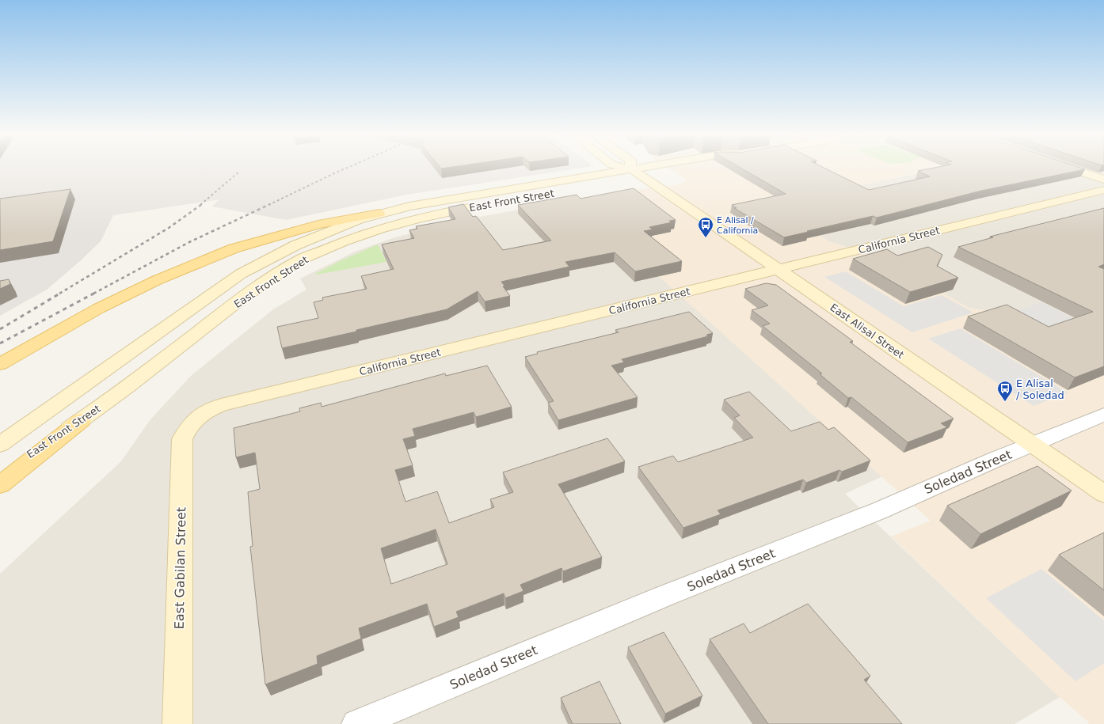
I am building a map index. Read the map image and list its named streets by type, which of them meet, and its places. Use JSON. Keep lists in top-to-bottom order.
{
  "streets": {
    "main road": [
      "East Front Street",
      "California Street",
      "East Alisal Street",
      "East Gabilan Street"
    ],
    "street": ["Soledad Street"]
  },
  "crossings": [
    ["East Front Street", "East Alisal Street"],
    ["California Street", "East Alisal Street"],
    ["California Street", "East Gabilan Street"],
    ["East Alisal Street", "Soledad Street"]
  ],
  "places": {
    "bus stop": ["E Alisal / California", "E Alisal / Soledad"]
  }
}
